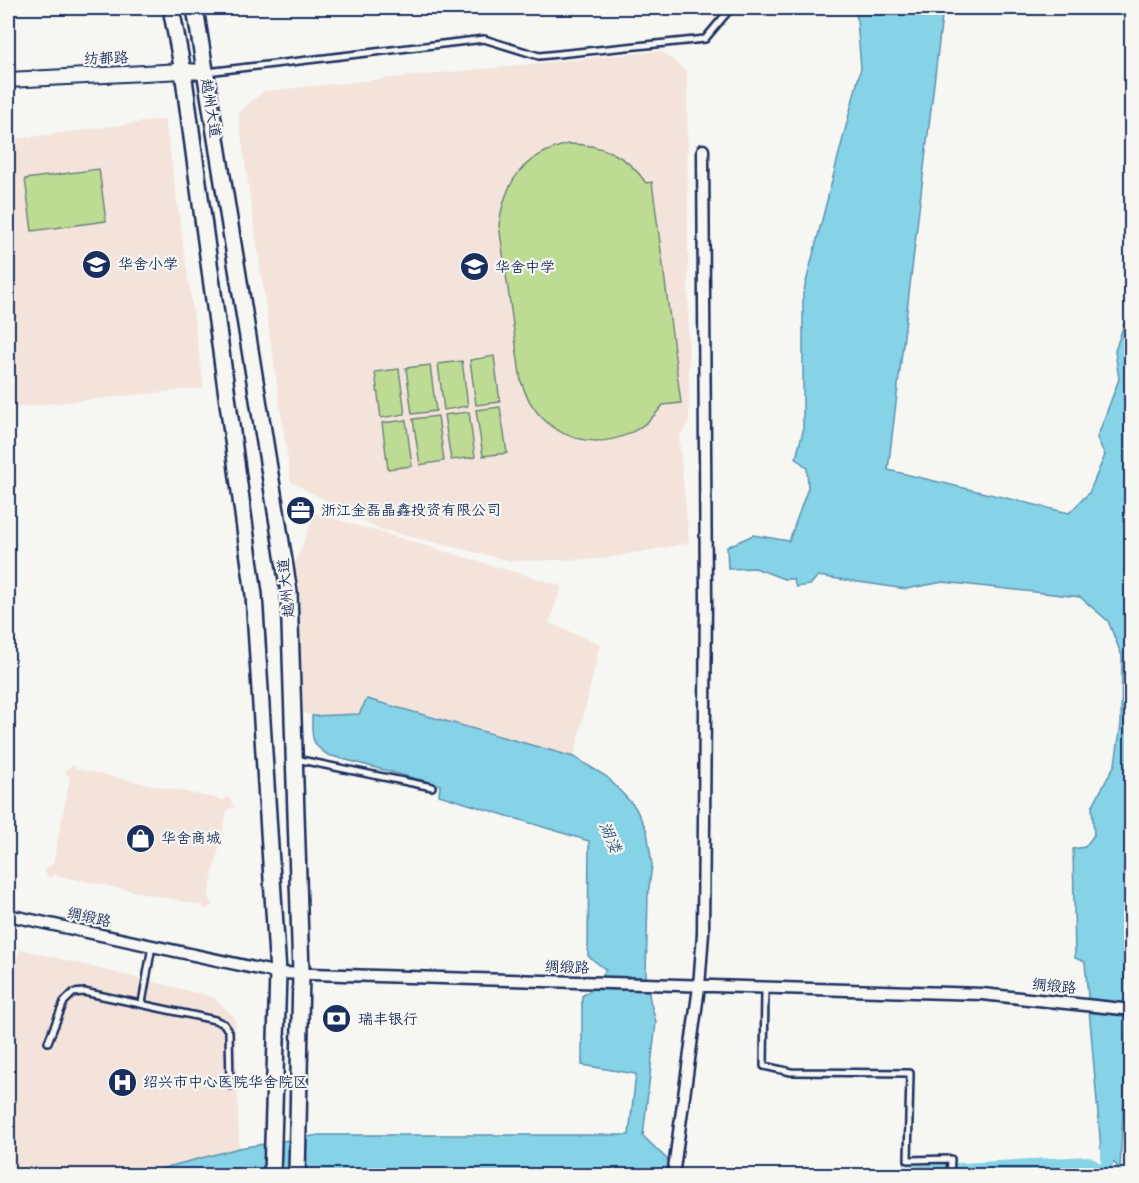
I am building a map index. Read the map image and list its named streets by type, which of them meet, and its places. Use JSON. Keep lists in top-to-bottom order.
{
  "streets": {
    "main road": ["越州大道"],
    "street": ["纺都路", "绸缎路"]
  },
  "crossings": [
    ["纺都路", "越州大道"],
    ["越州大道", "绸缎路"]
  ],
  "water": ["湖溇"],
  "places": {
    "school or university": ["华舍小学", "华舍中学"],
    "office": ["浙江金磊晶鑫投资有限公司"],
    "shop": ["华舍商城"],
    "bank": ["瑞丰银行"],
    "hospital": ["绍兴市中心医院华舍院区"]
  }
}
